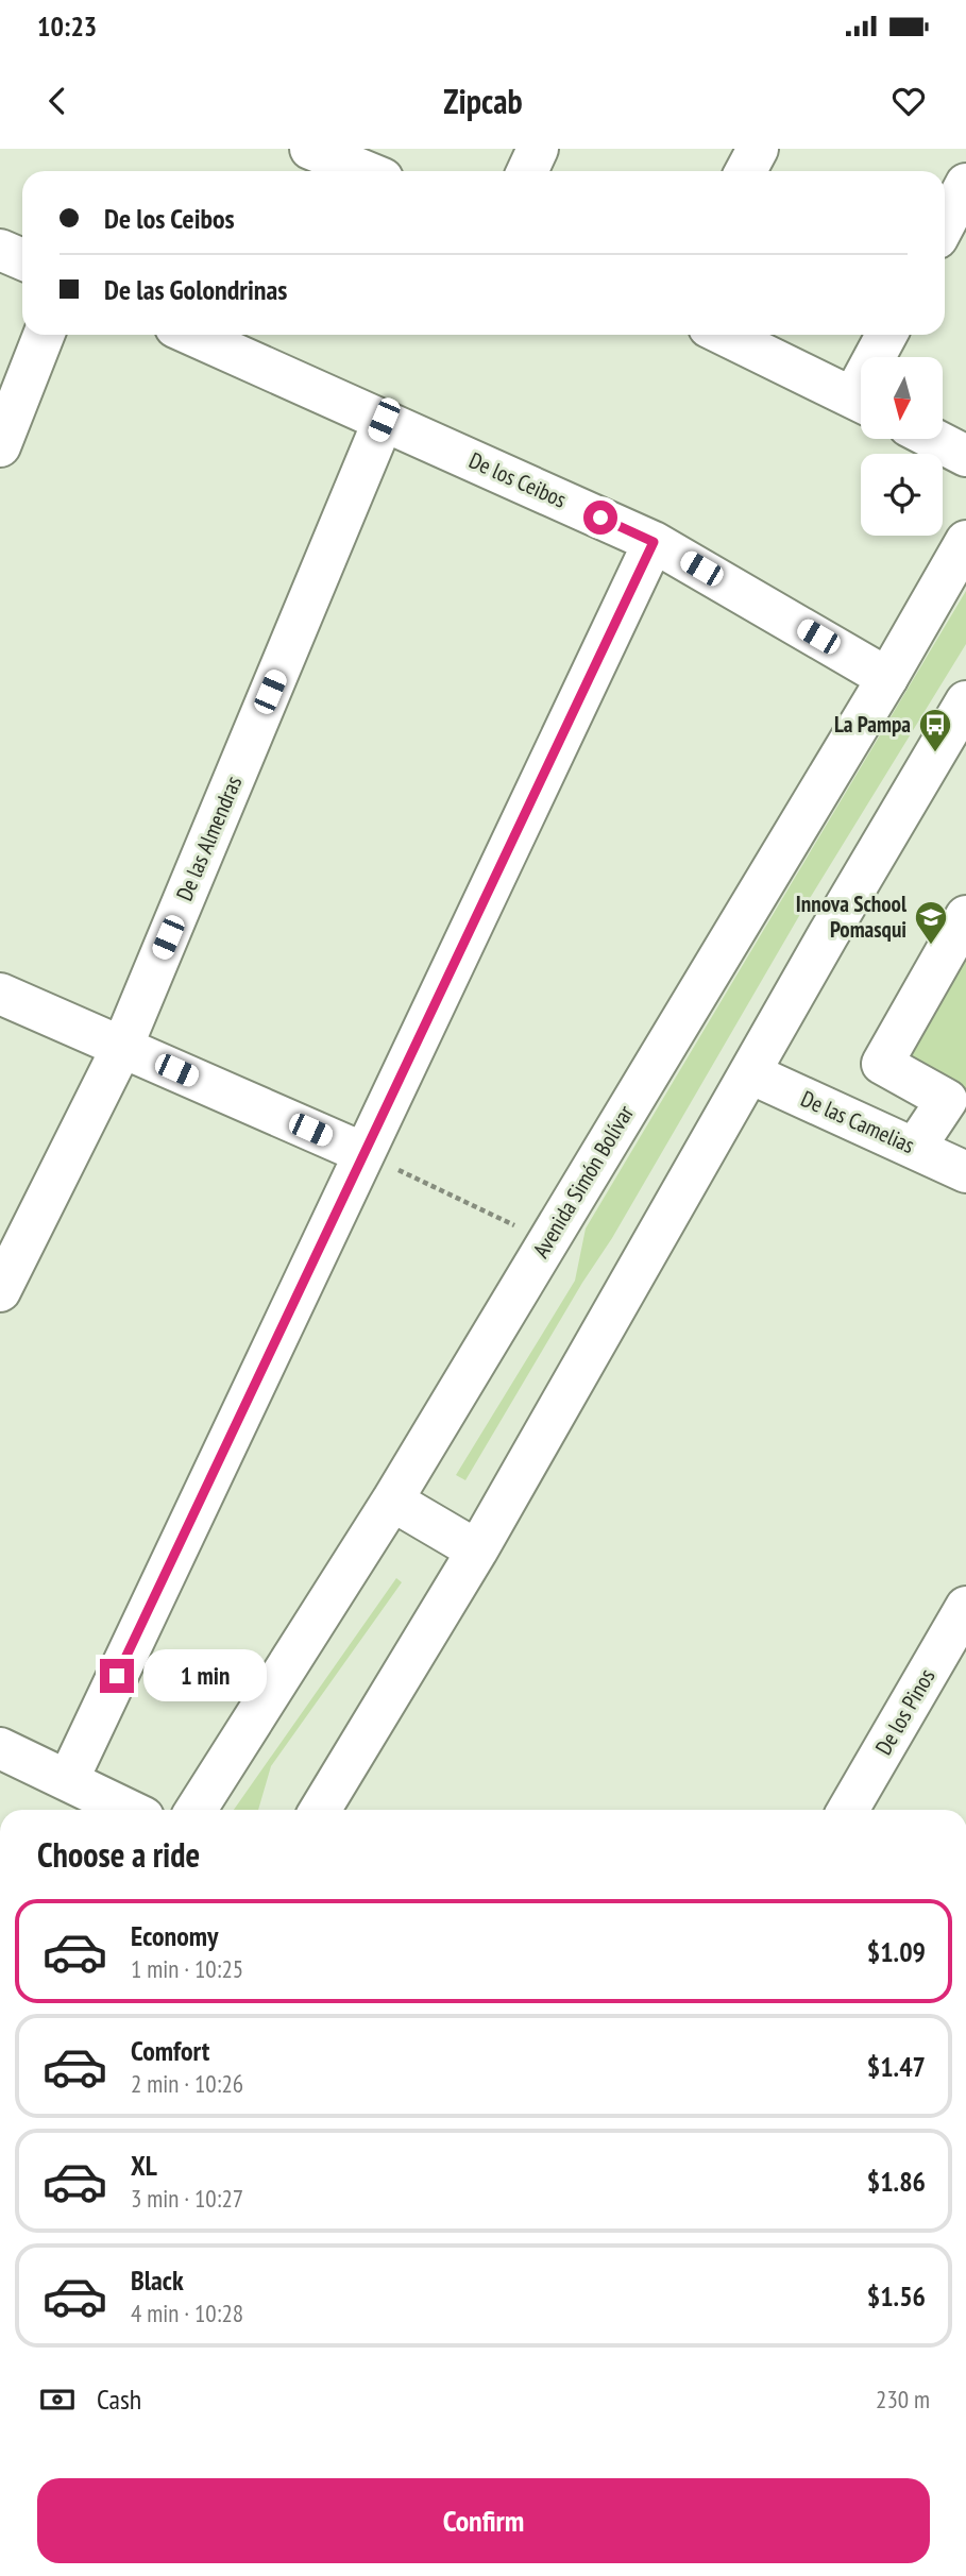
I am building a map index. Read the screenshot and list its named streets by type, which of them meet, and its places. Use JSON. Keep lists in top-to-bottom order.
{
  "streets": {
    "main road": [
      "De los Ceibos",
      "De las Almendras",
      "De las Camelias",
      "Avenida Simón Bolívar",
      "De los Pinos"
    ]
  },
  "crossings": [
    ["De los Ceibos", "De las Almendras"],
    ["De los Ceibos", "Avenida Simón Bolívar"]
  ],
  "places": {
    "bus stop": ["La Pampa"],
    "school or university": ["Innova School Pomasqui"]
  },
  "north": "bottom",
  "page": {
    "status": "10:23",
    "header": "Zipcab",
    "banner": ["De los Ceibos", "De las Golondrinas"],
    "bubble": "1 min",
    "heading": "Choose a ride",
    "list": [
      {
        "name": "Economy",
        "note": "1 min · 10:25",
        "value": "$1.09"
      },
      {
        "name": "Comfort",
        "note": "2 min · 10:26",
        "value": "$1.47"
      },
      {
        "name": "XL",
        "note": "3 min · 10:27",
        "value": "$1.86"
      },
      {
        "name": "Black",
        "note": "4 min · 10:28",
        "value": "$1.56"
      }
    ],
    "pay": ["Cash", "230 m"],
    "buttons": "Confirm"
  }
}
